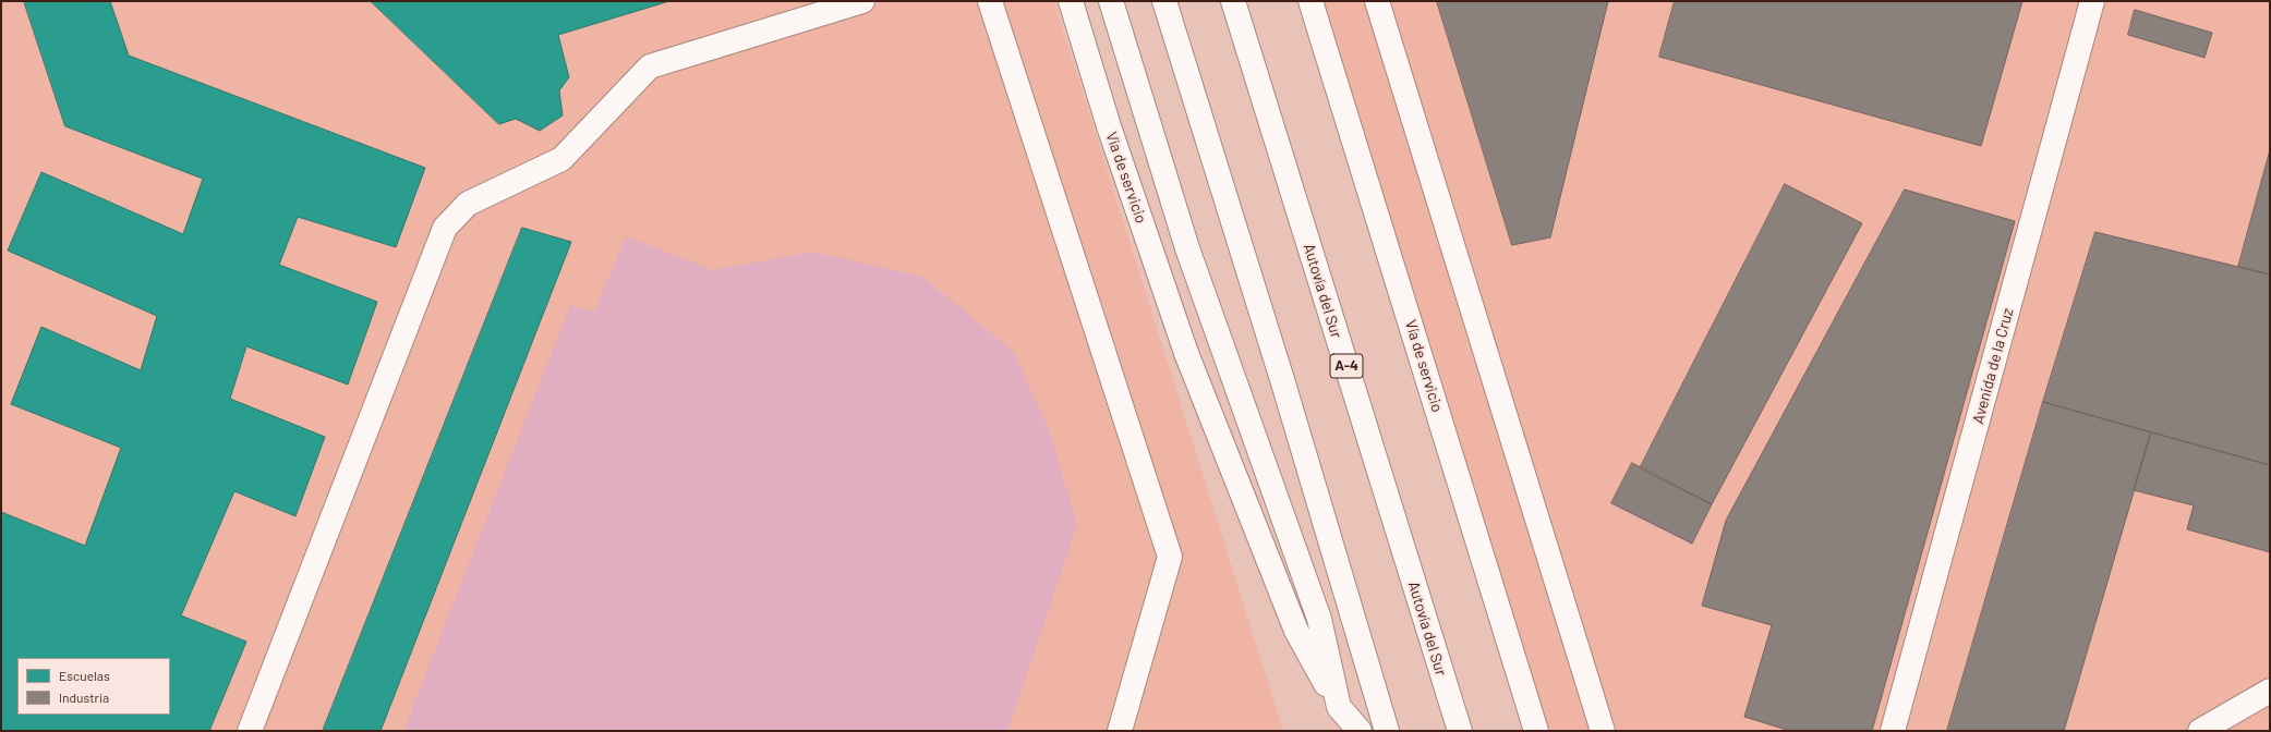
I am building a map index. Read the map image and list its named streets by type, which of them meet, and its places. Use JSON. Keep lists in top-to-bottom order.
{
  "streets": {
    "main road": [
      "Vía de servicio",
      "Autovía del Sur",
      "A-4",
      "Avenida de la Cruz"
    ]
  },
  "legend": ["Escuelas", "Industria"]
}
